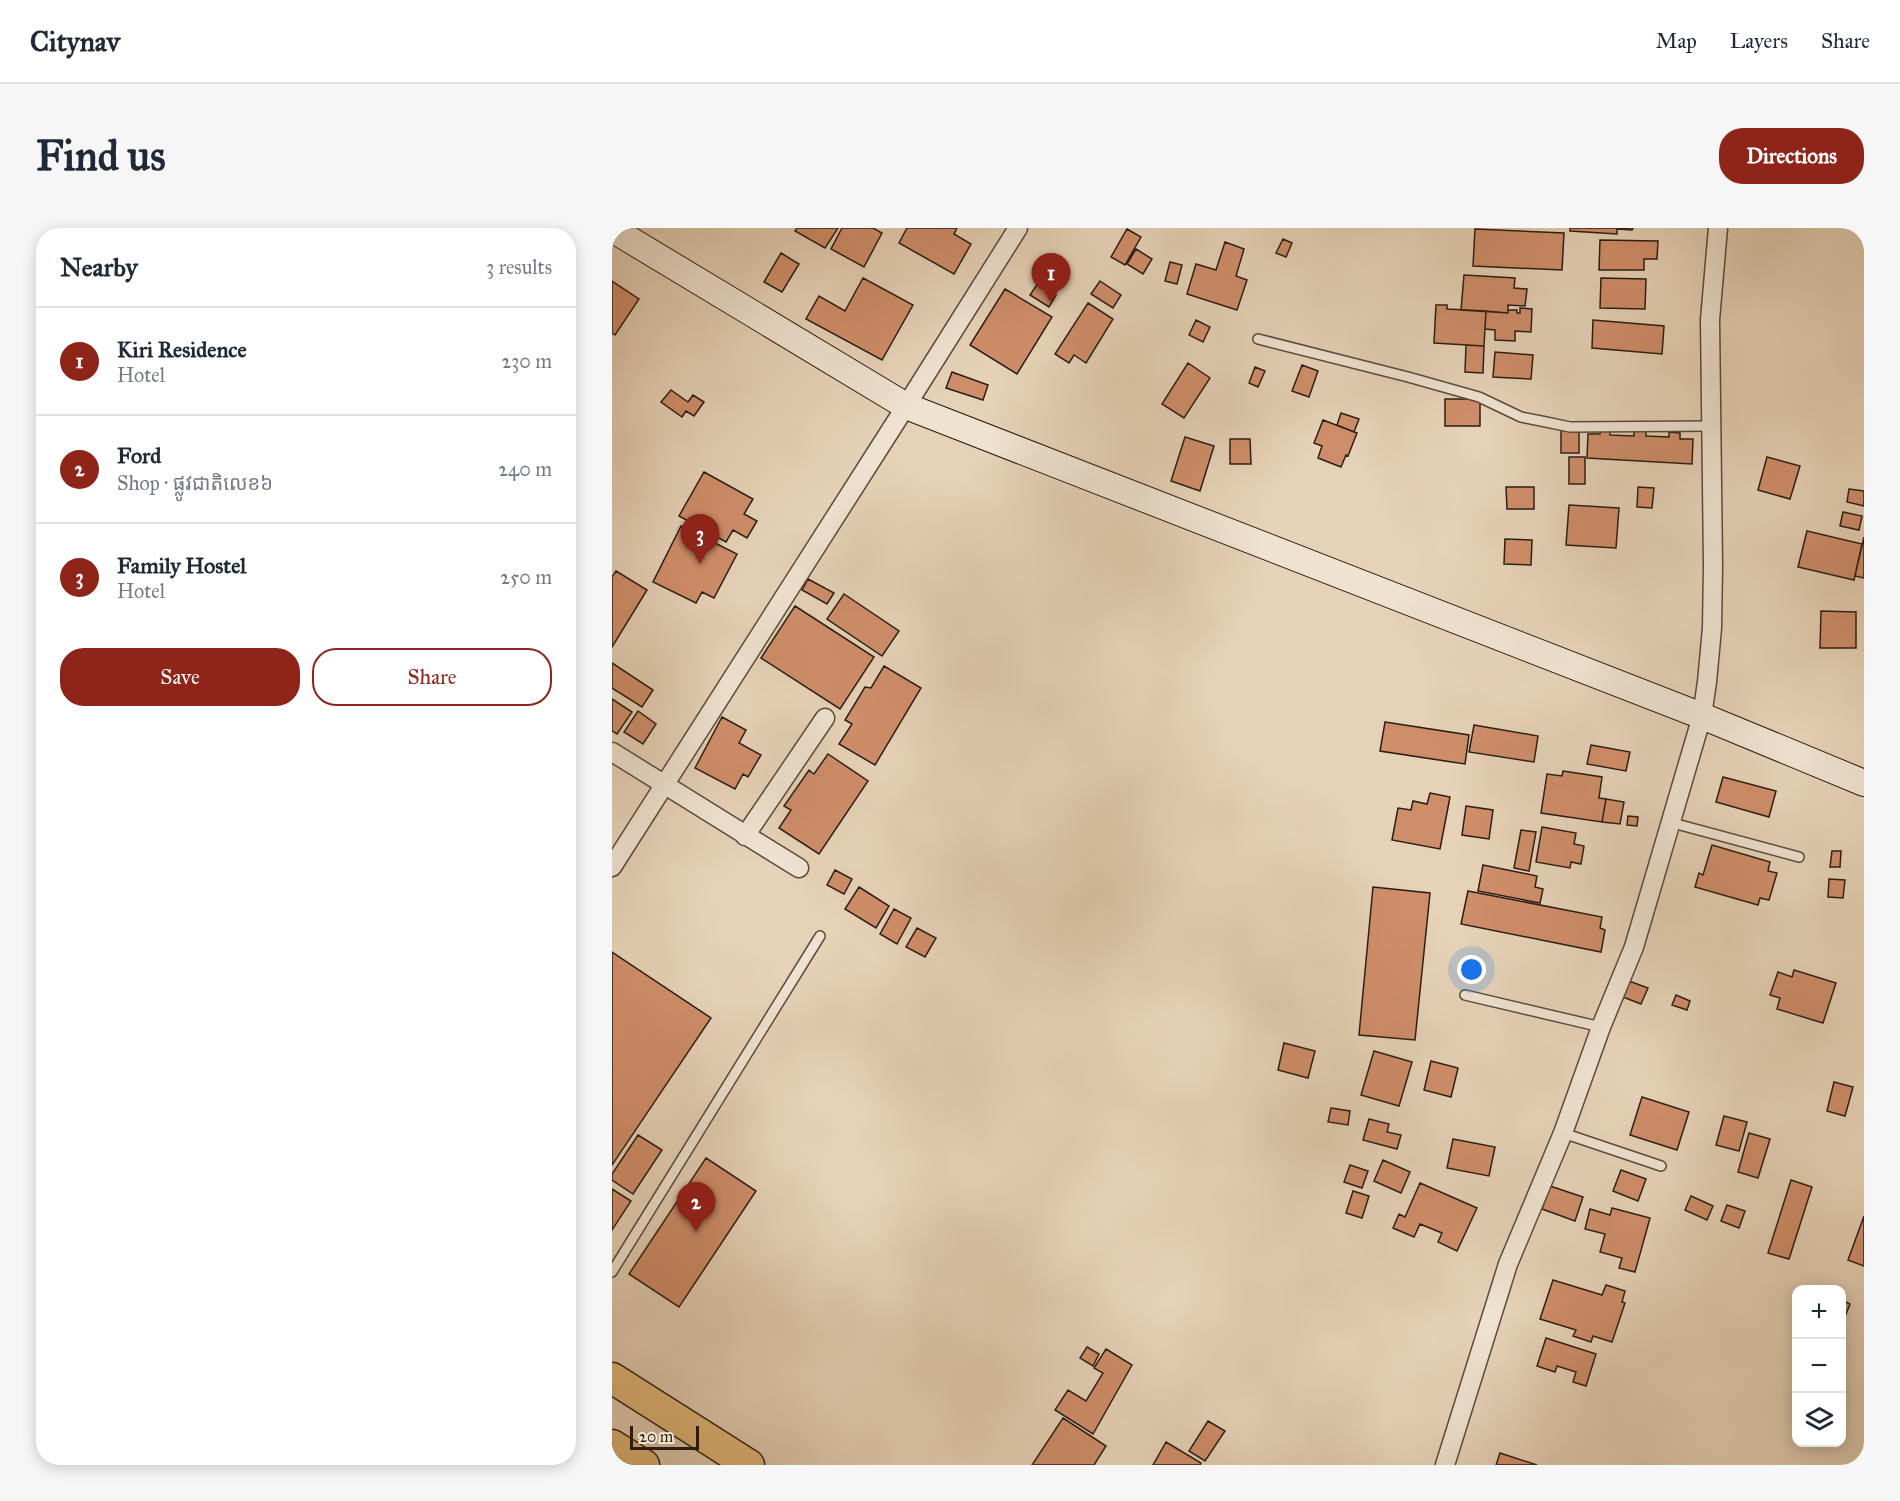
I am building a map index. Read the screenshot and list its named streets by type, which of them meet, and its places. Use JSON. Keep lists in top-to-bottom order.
{
  "scale_bar": "20 m",
  "page": {
    "header": "Citynav",
    "nav": ["Map", "Layers", "Share"],
    "buttons": [
      "Directions",
      ["Save", "Share"]
    ],
    "title": "Find us",
    "heading": ["Nearby", "3 results"],
    "pins": ["1", "3", "2"],
    "list": [
      {
        "mark": "1",
        "name": "Kiri Residence",
        "note": "Hotel",
        "value": "230 m"
      },
      {
        "mark": "2",
        "name": "Ford",
        "note": "Shop · ផ្លូវជាតិលេខ៦",
        "value": "240 m"
      },
      {
        "mark": "3",
        "name": "Family Hostel",
        "note": "Hotel",
        "value": "250 m"
      }
    ],
    "map_buttons": ["+", "−"],
    "scale": "20 m"
  }
}
